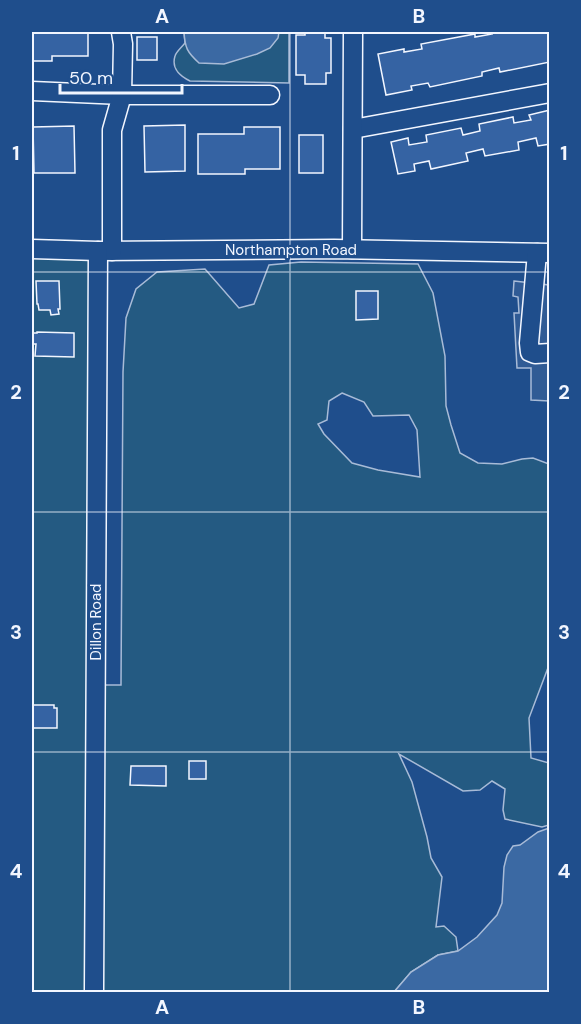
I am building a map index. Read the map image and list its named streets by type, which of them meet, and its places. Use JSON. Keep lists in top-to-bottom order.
{
  "streets": {
    "street": ["Northampton Road", "Dillon Road"]
  },
  "crossings": [
    ["Northampton Road", "Dillon Road"]
  ],
  "scale_bar": "50 m",
  "grid": {
    "columns": ["A", "B"],
    "rows": [
      "1",
      "2",
      "3",
      "4"
    ]
  }
}
